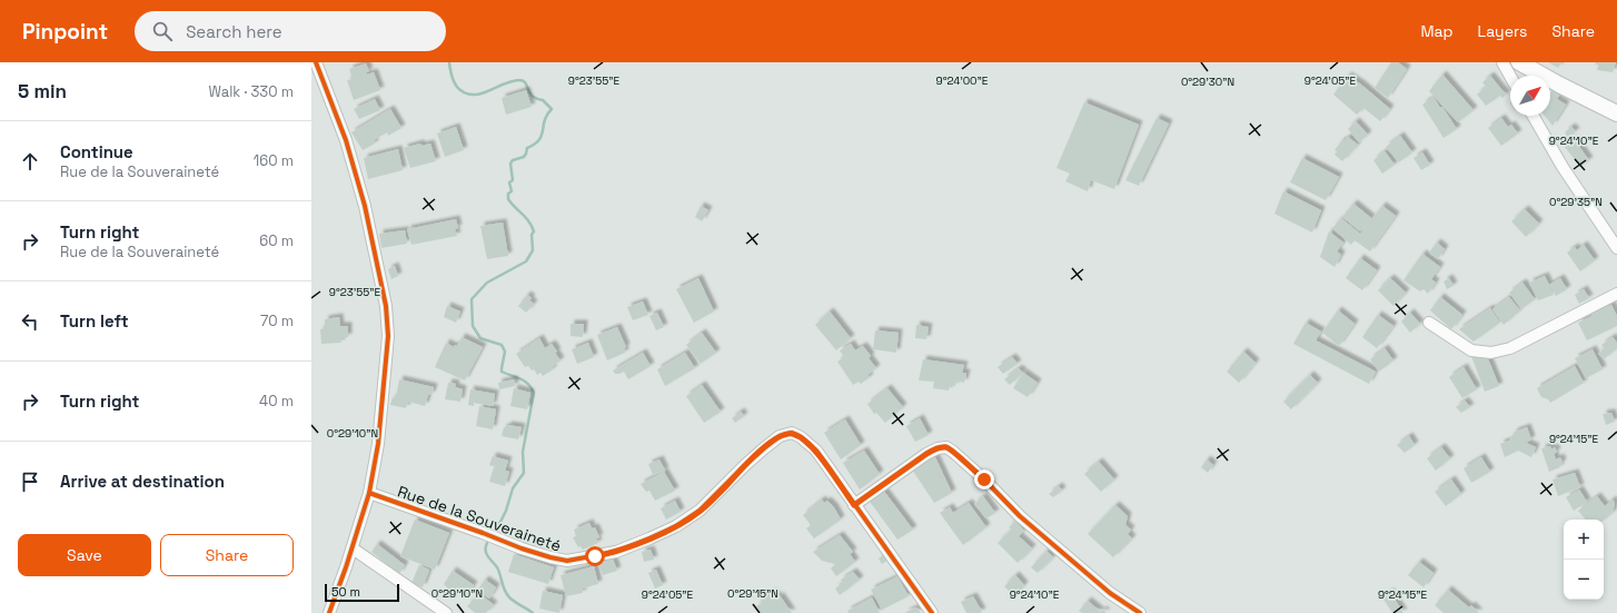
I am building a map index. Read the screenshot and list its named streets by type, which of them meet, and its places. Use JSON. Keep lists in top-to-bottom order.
{
  "streets": {
    "street": ["Rue de la Souveraineté"]
  },
  "scale_bar": "50 m",
  "north": "top right",
  "page": {
    "header": "Pinpoint",
    "search": "Search here",
    "nav": ["Map", "Layers", "Share"],
    "heading": ["5 min", "Walk · 330 m"],
    "list": [
      ["Continue", "Rue de la Souveraineté", "160 m"],
      ["Turn right", "Rue de la Souveraineté", "60 m"],
      ["Turn left", "70 m"],
      ["Turn right", "40 m"],
      "Arrive at destination"
    ],
    "map_buttons": ["+", "−"],
    "buttons": ["Save", "Share"],
    "scale": "50 m"
  },
  "coordinates": [
    "9°23'55\"E",
    "9°24'00\"E",
    "9°24'05\"E",
    "0°29'30\"N",
    "9°24'10\"E",
    "0°29'35\"N",
    "0°29'10\"N",
    "9°24'15\"E",
    "0°29'15\"N"
  ]
}
